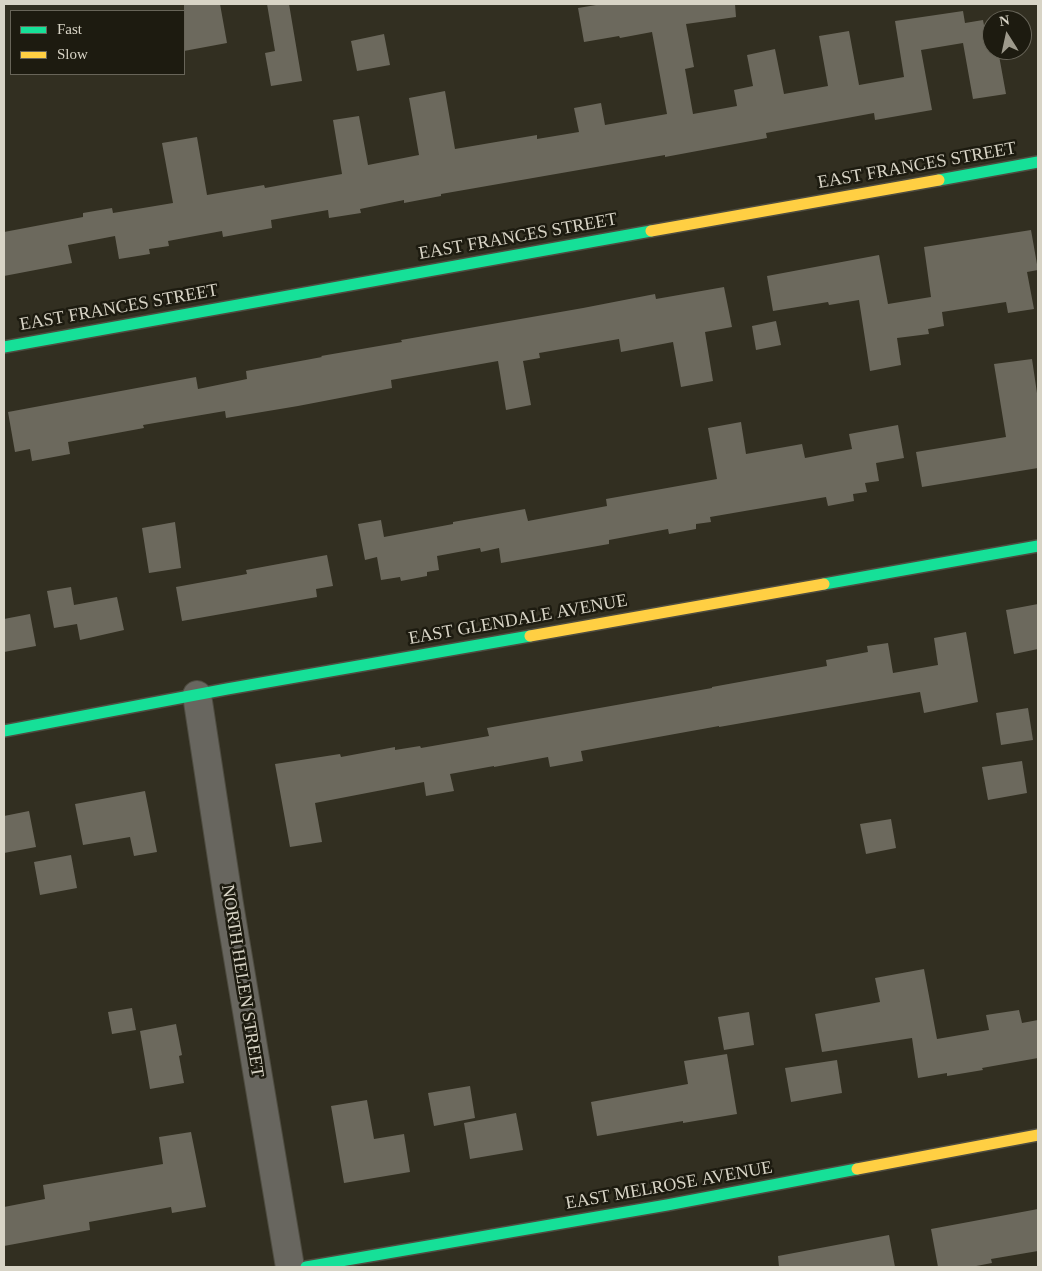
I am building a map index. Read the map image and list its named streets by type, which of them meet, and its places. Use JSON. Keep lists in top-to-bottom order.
{
  "streets": {
    "street": [
      "EAST FRANCES STREET",
      "EAST GLENDALE AVENUE",
      "NORTH HELEN STREET",
      "EAST MELROSE AVENUE"
    ]
  },
  "crossings": [
    ["EAST GLENDALE AVENUE", "NORTH HELEN STREET"]
  ],
  "legend": ["Fast", "Slow"],
  "north": "top"
}
